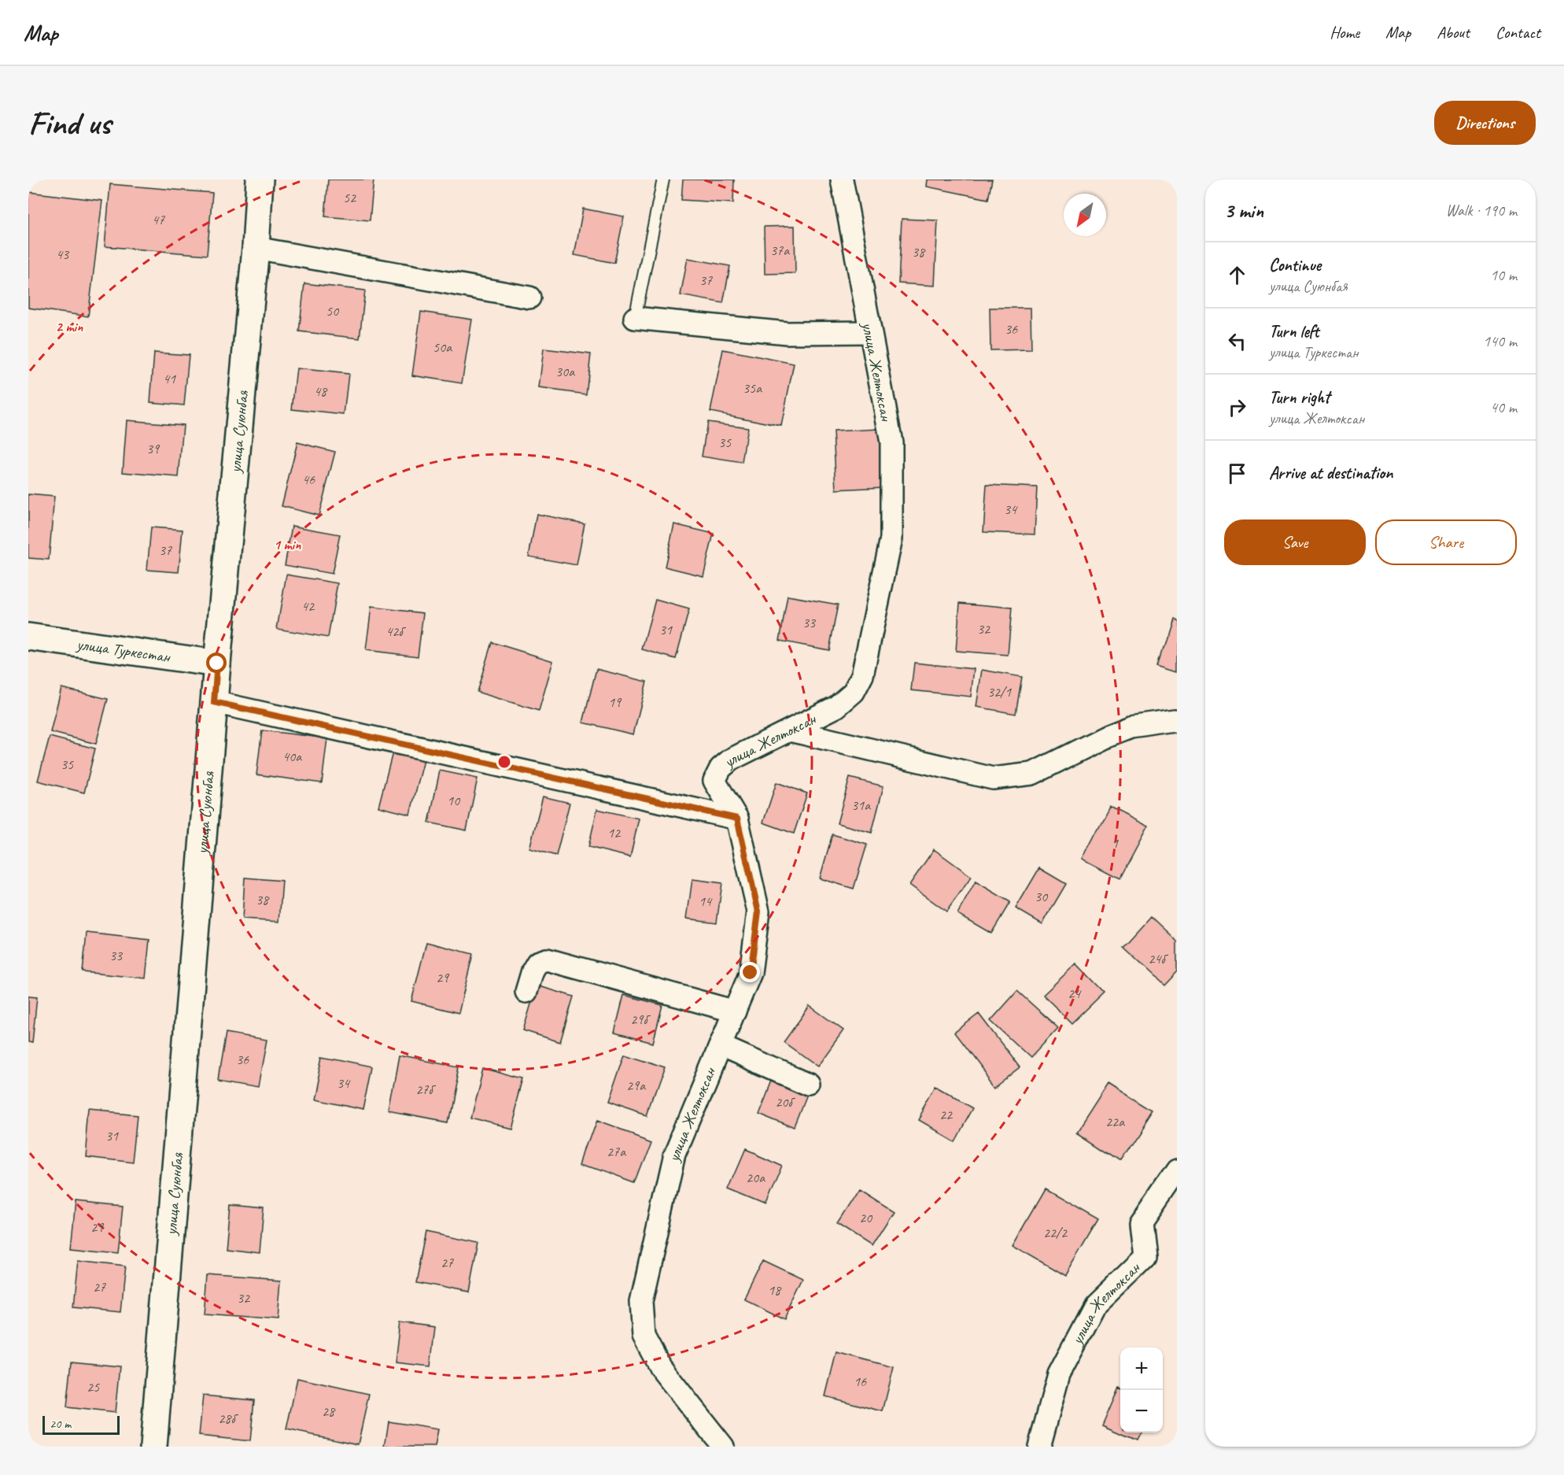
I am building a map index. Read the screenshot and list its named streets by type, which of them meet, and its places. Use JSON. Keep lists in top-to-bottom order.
{
  "streets": {
    "main road": ["улица Суюнбая", "улица Туркестан"],
    "street": ["улица Желтоксан"]
  },
  "crossings": [
    ["улица Суюнбая", "улица Туркестан"]
  ],
  "house_numbers": [
    "52",
    "47",
    "37а",
    "38",
    "43",
    "37",
    "50",
    "36",
    "50а",
    "30а",
    "41",
    "35а",
    "48",
    "35",
    "39",
    "46",
    "34",
    "37",
    "42",
    "33",
    "32",
    "31",
    "42б",
    "32/1",
    "19",
    "40а",
    "35",
    "10",
    "31а",
    "12",
    "1",
    "30",
    "38",
    "14",
    "33",
    "24б",
    "29",
    "24",
    "29б",
    "36",
    "34",
    "29а",
    "27б",
    "20б",
    "22",
    "22а",
    "31",
    "27а",
    "20а",
    "20",
    "29",
    "22/2",
    "27",
    "27",
    "18",
    "32",
    "16",
    "25",
    "28",
    "28б"
  ],
  "scale_bar": "20 m",
  "north": "bottom left",
  "page": {
    "header": "Map",
    "nav": [
      "Home",
      "Map",
      "About",
      "Contact"
    ],
    "buttons": [
      "Directions",
      ["Save", "Share"]
    ],
    "title": "Find us",
    "heading": ["3 min", "Walk · 190 m"],
    "list": [
      ["Continue", "улица Суюнбая", "10 m"],
      ["Turn left", "улица Туркестан", "140 m"],
      ["Turn right", "улица Желтоксан", "40 m"],
      "Arrive at destination"
    ],
    "map_buttons": ["+", "−"],
    "scale": "20 m"
  },
  "rings": ["2 min", "1 min"]
}
